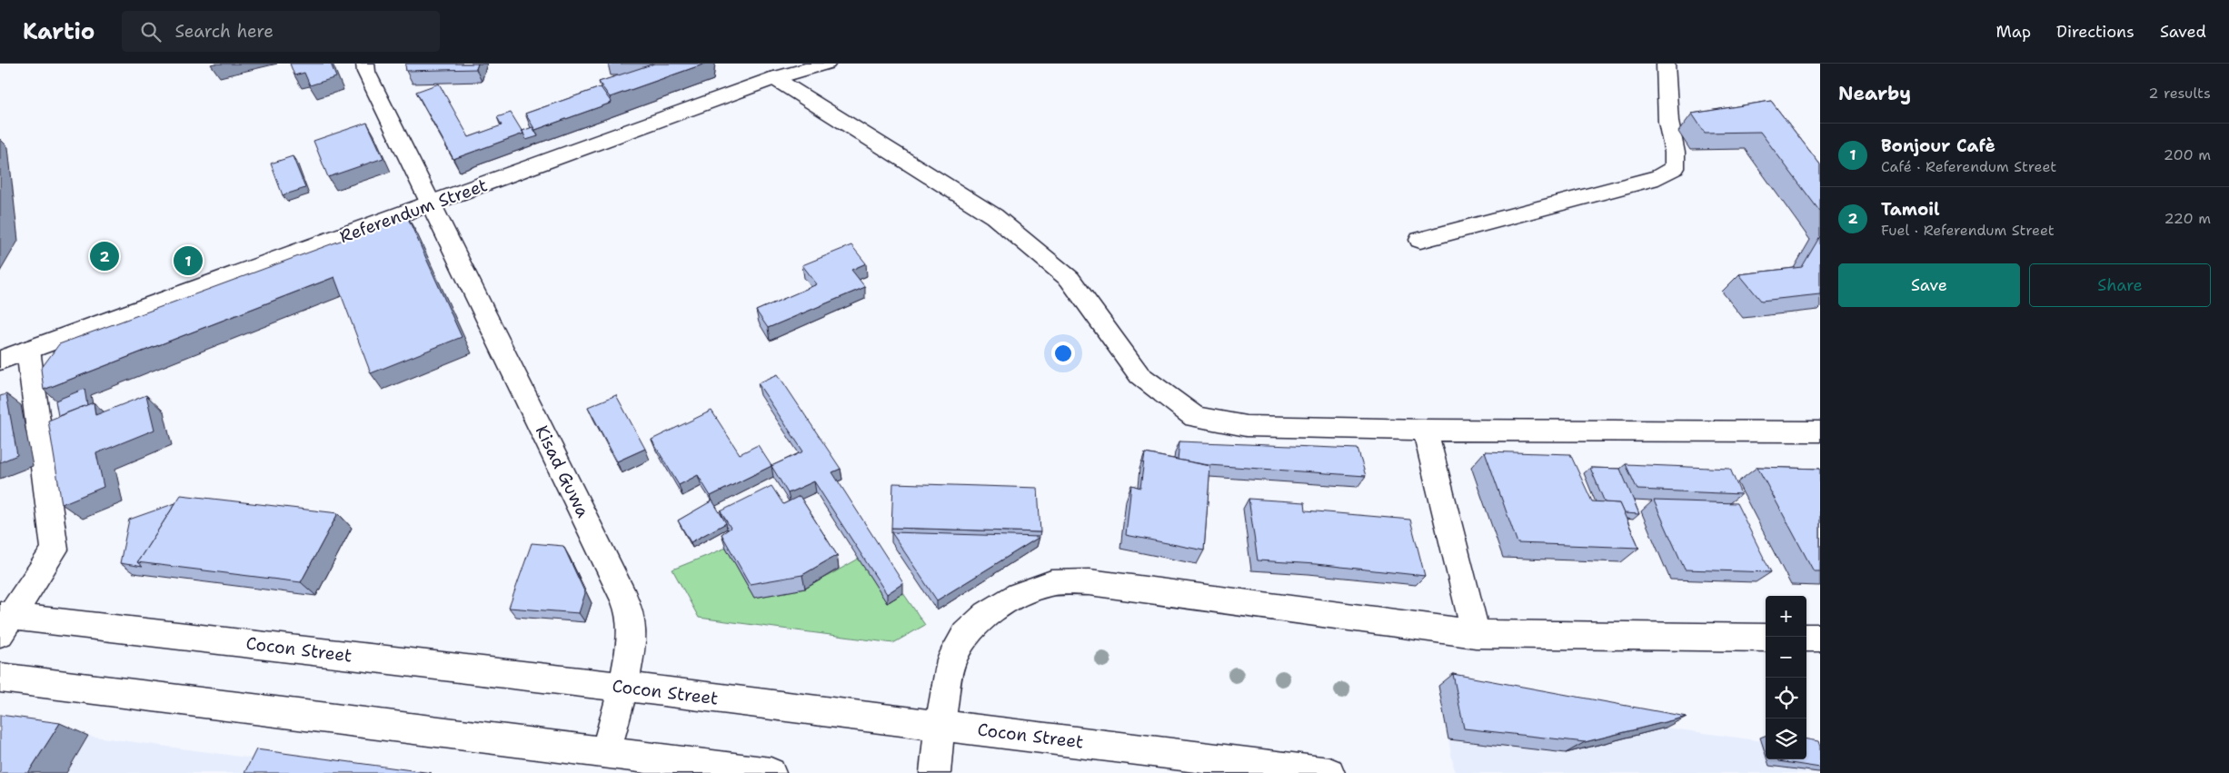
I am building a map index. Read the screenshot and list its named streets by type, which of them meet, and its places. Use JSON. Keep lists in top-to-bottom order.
{
  "streets": {
    "main road": ["Referendum Street", "Kisad Guwa", "Cocon Street"]
  },
  "crossings": [
    ["Referendum Street", "Kisad Guwa"],
    ["Kisad Guwa", "Cocon Street"]
  ],
  "page": {
    "header": "Kartio",
    "search": "Search here",
    "nav": ["Map", "Directions", "Saved"],
    "heading": ["Nearby", "2 results"],
    "list": [
      {
        "mark": "1",
        "name": "Bonjour Cafè",
        "note": "Café · Referendum Street",
        "value": "200 m"
      },
      {
        "mark": "2",
        "name": "Tamoil",
        "note": "Fuel · Referendum Street",
        "value": "220 m"
      }
    ],
    "pins": ["2", "1"],
    "buttons": ["Save", "Share"],
    "map_buttons": ["+", "−"]
  }
}
